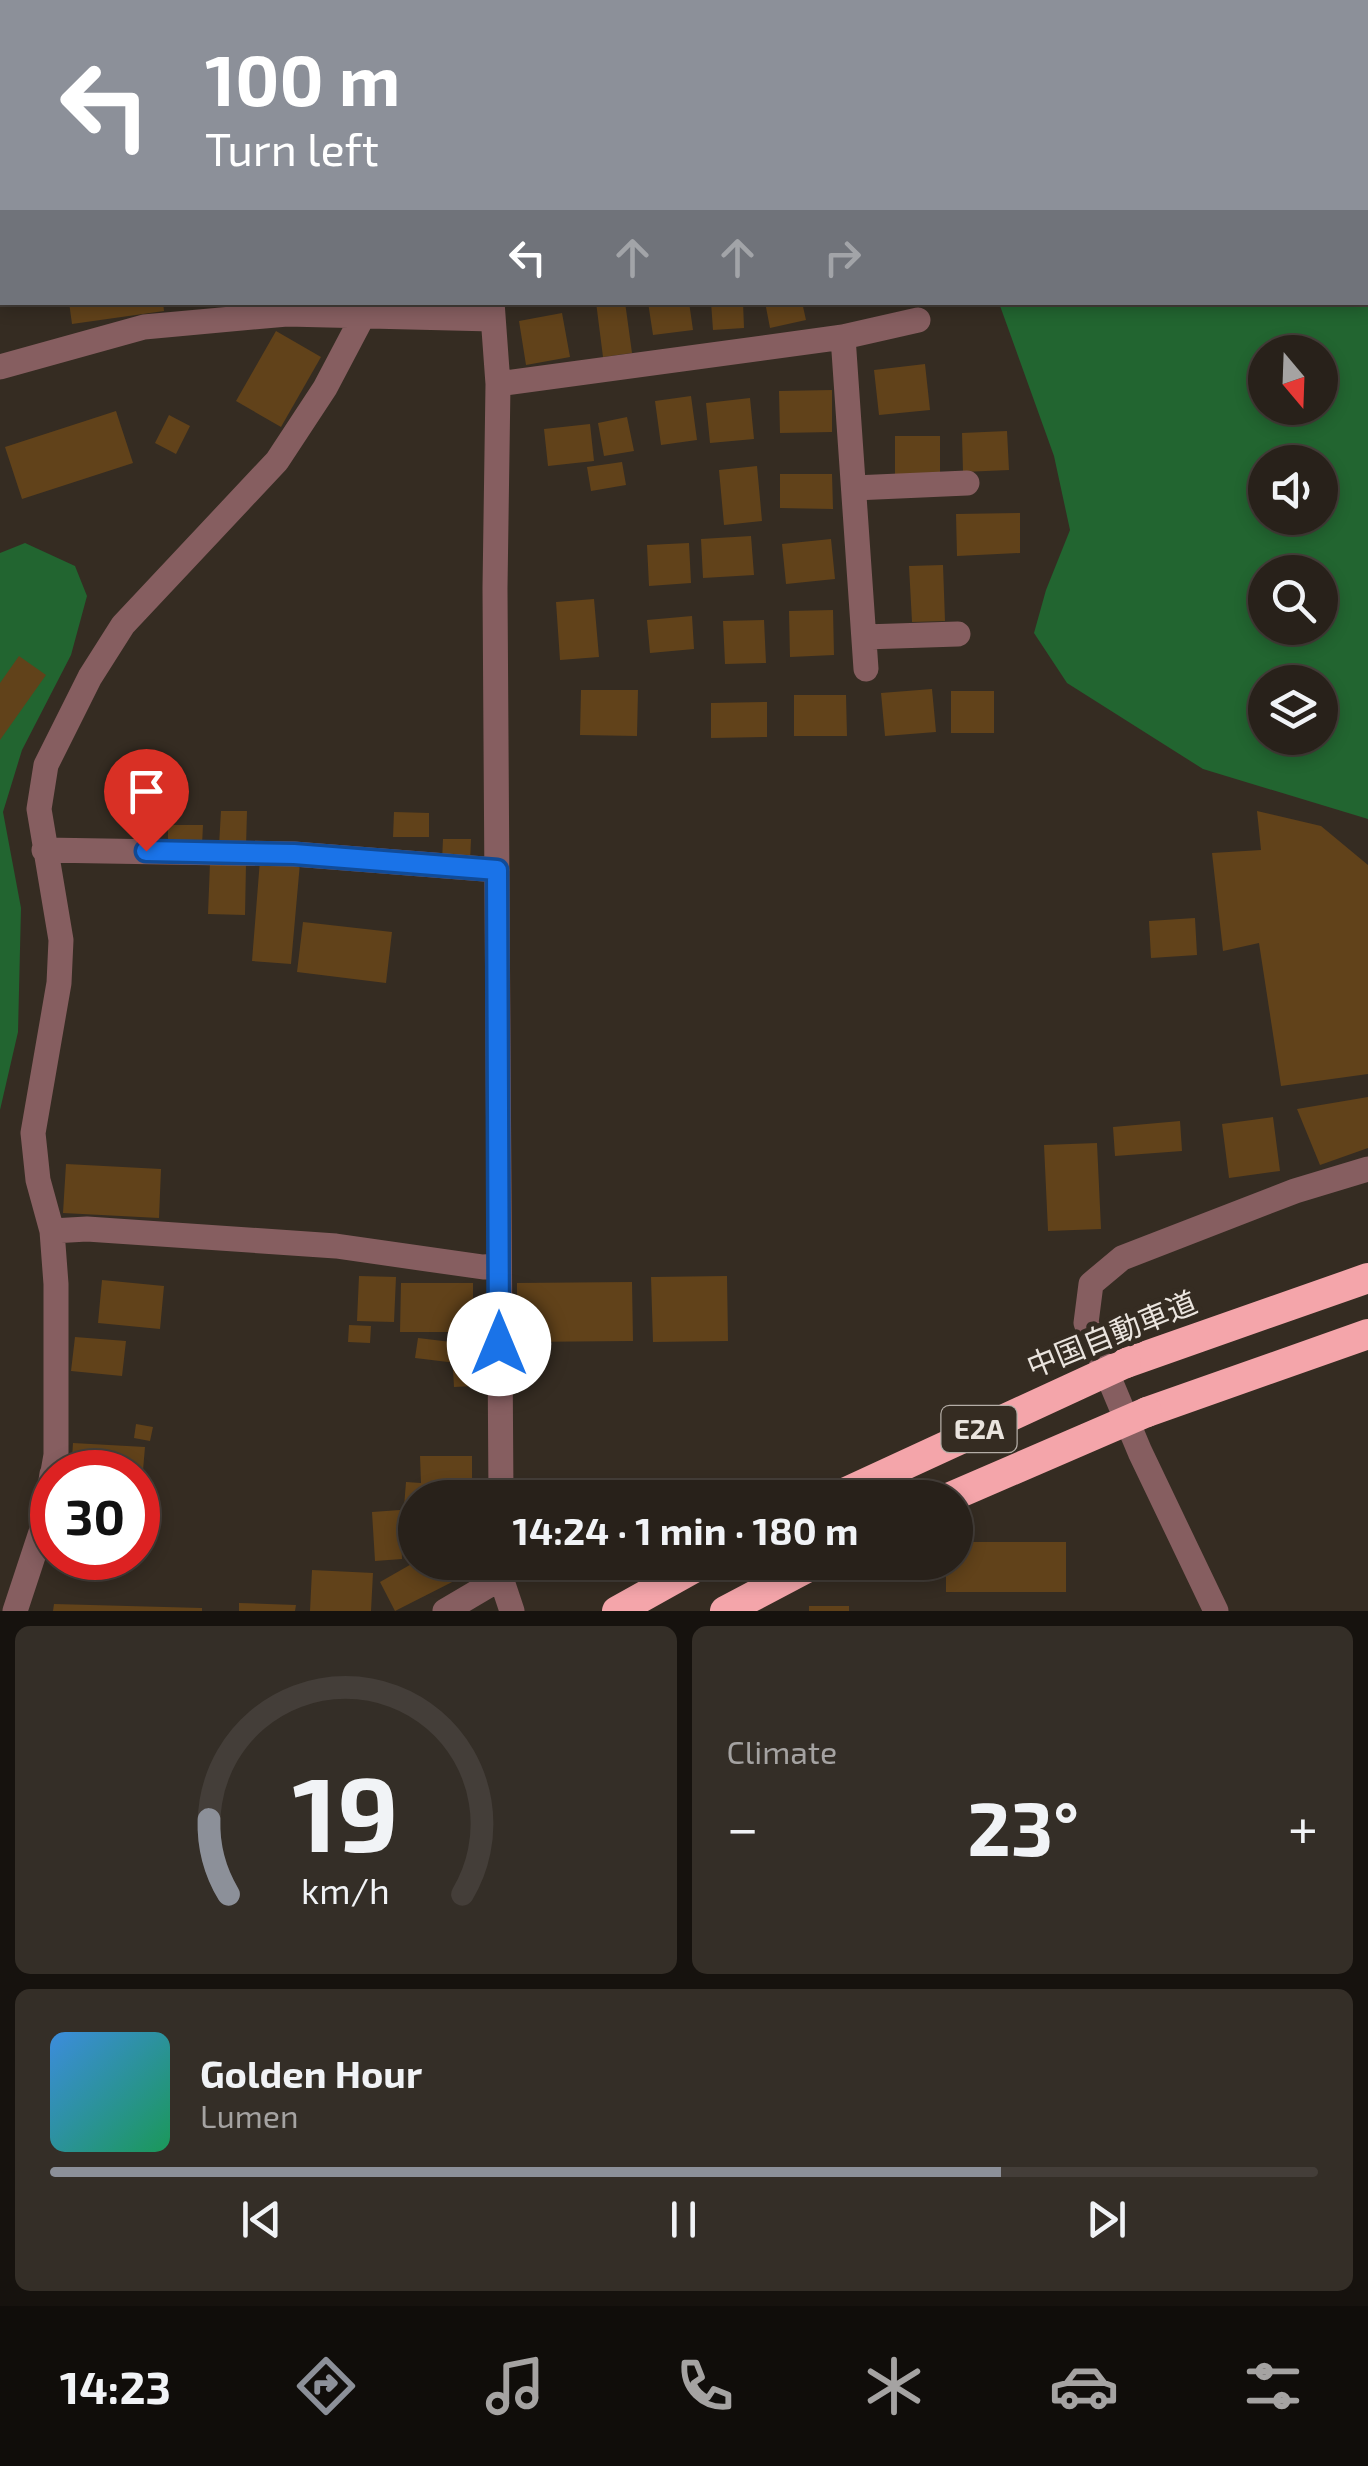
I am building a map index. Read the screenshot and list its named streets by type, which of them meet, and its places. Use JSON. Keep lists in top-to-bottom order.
{
  "streets": {
    "highway": ["中国自動車道", "E2A"]
  },
  "north": "bottom",
  "page": {
    "turn": ["100 m", "Turn left"],
    "limit": "30",
    "trip": "14:24 · 1 min · 180 m",
    "tile": "Climate",
    "heat": ["−", "23°", "+"],
    "song": ["Golden Hour", "Lumen"],
    "tabs": "14:23",
    "gauge": ["19", "km/h"]
  }
}
